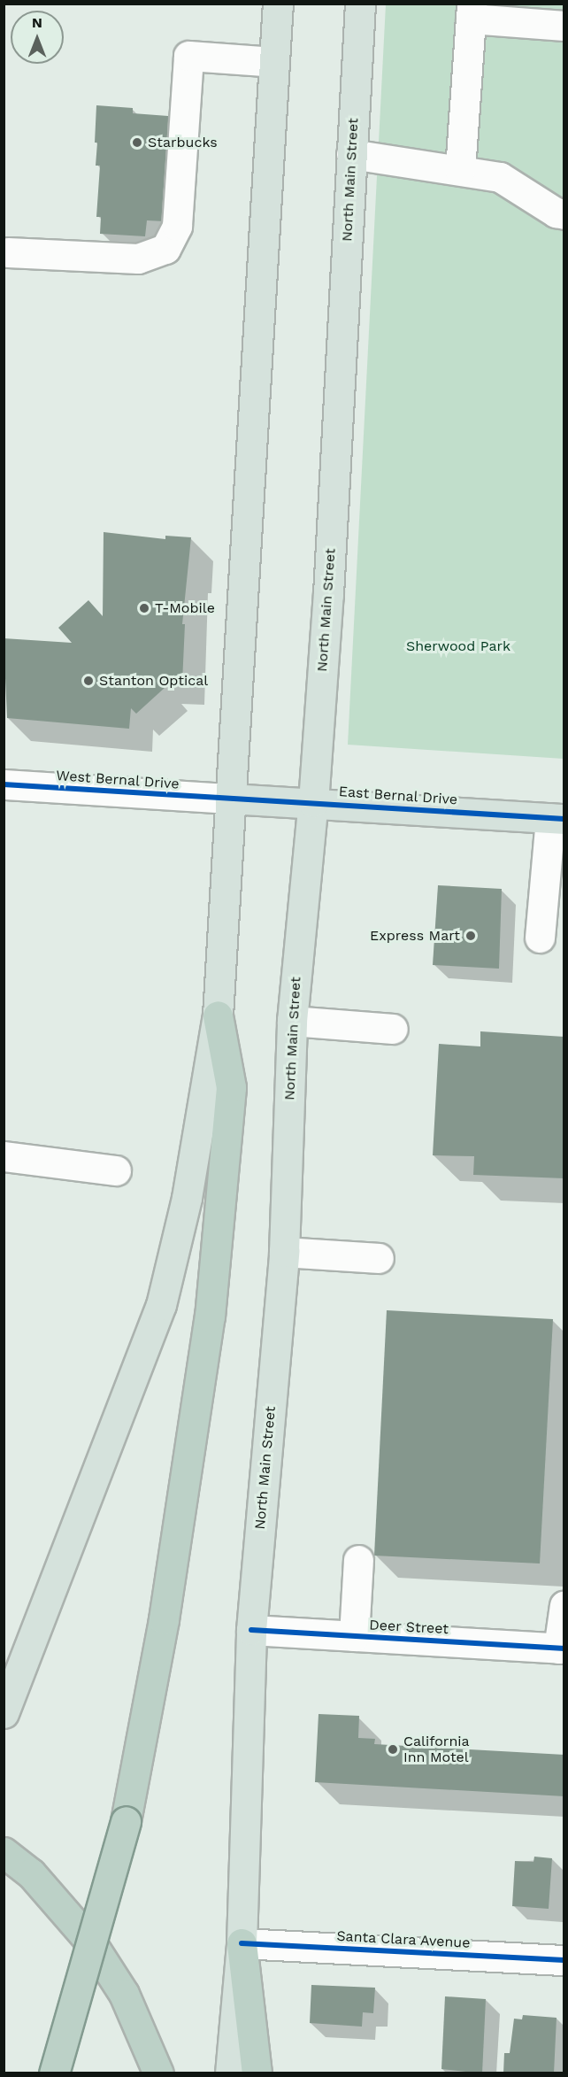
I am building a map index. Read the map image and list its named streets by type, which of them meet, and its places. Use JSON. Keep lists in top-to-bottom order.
{
  "streets": {
    "main road": ["North Main Street", "East Bernal Drive"],
    "street": ["West Bernal Drive", "Deer Street", "Santa Clara Avenue"]
  },
  "crossings": [
    ["North Main Street", "East Bernal Drive"],
    ["North Main Street", "Deer Street"],
    ["North Main Street", "Santa Clara Avenue"],
    ["West Bernal Drive", "East Bernal Drive"]
  ],
  "parks": ["Sherwood Park"],
  "places": [
    "Starbucks",
    "T-Mobile",
    "Stanton Optical",
    "Express Mart",
    "California Inn Motel"
  ],
  "north": "top"
}
